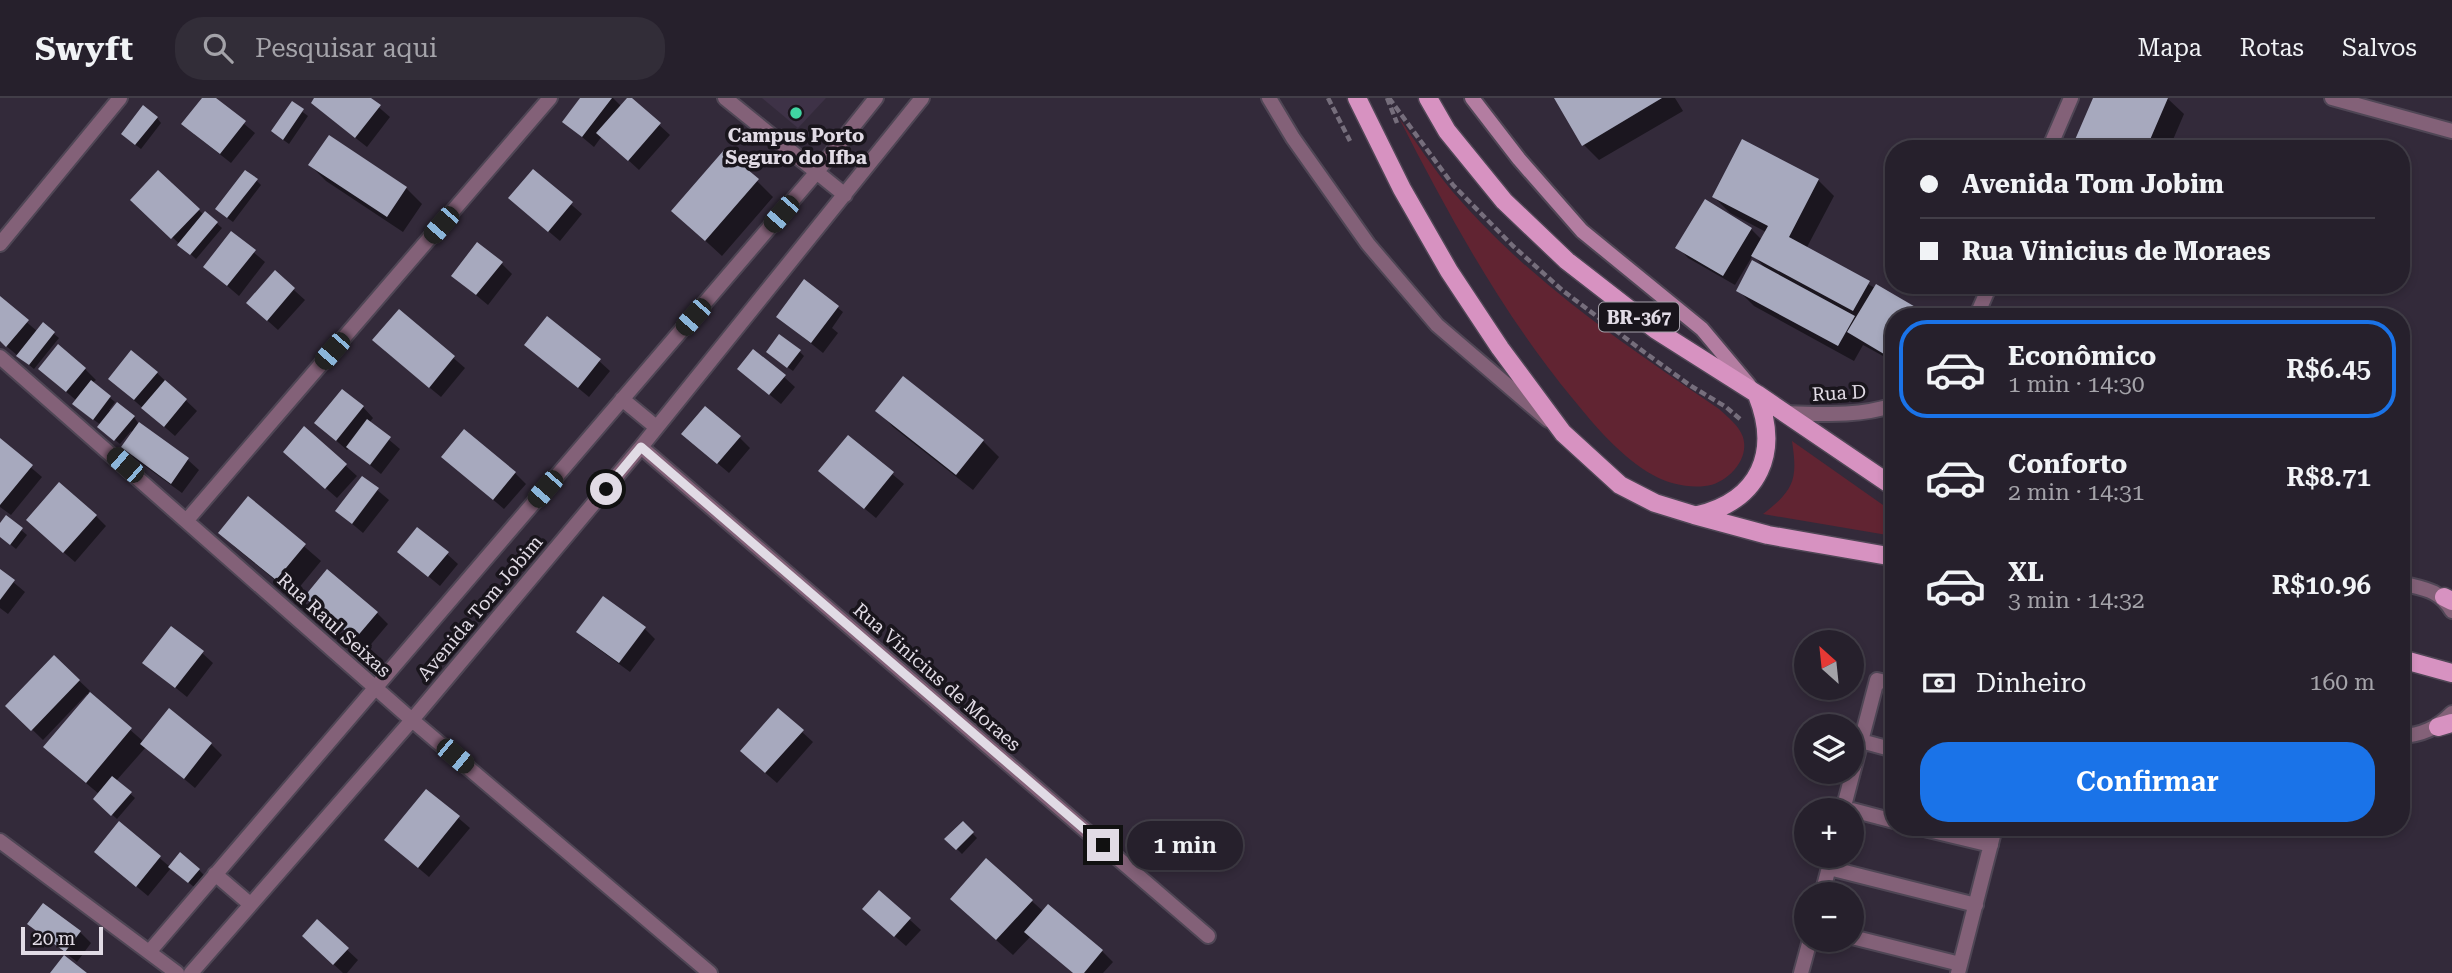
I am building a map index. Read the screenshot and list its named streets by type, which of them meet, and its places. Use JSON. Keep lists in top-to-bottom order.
{
  "streets": {
    "main road": ["BR-367"],
    "street": [
      "Rua D",
      "Avenida Tom Jobim",
      "Rua Raul Seixas",
      "Rua Vinicius de Moraes"
    ]
  },
  "crossings": [
    ["BR-367", "Rua D"],
    ["Avenida Tom Jobim", "Rua Raul Seixas"],
    ["Avenida Tom Jobim", "Rua Vinicius de Moraes"]
  ],
  "places": ["Campus Porto Seguro do Ifba"],
  "scale_bar": "20 m",
  "north": "top left",
  "page": {
    "header": "Swyft",
    "search": "Pesquisar aqui",
    "nav": ["Mapa", "Rotas", "Salvos"],
    "banner": ["Avenida Tom Jobim", "Rua Vinicius de Moraes"],
    "list": [
      {
        "name": "Econômico",
        "note": "1 min · 14:30",
        "value": "R$6.45"
      },
      {
        "name": "Conforto",
        "note": "2 min · 14:31",
        "value": "R$8.71"
      },
      {
        "name": "XL",
        "note": "3 min · 14:32",
        "value": "R$10.96"
      }
    ],
    "map_buttons": ["+", "−"],
    "pay": ["Dinheiro", "160 m"],
    "buttons": "Confirmar",
    "bubble": "1 min",
    "scale": "20 m"
  }
}
